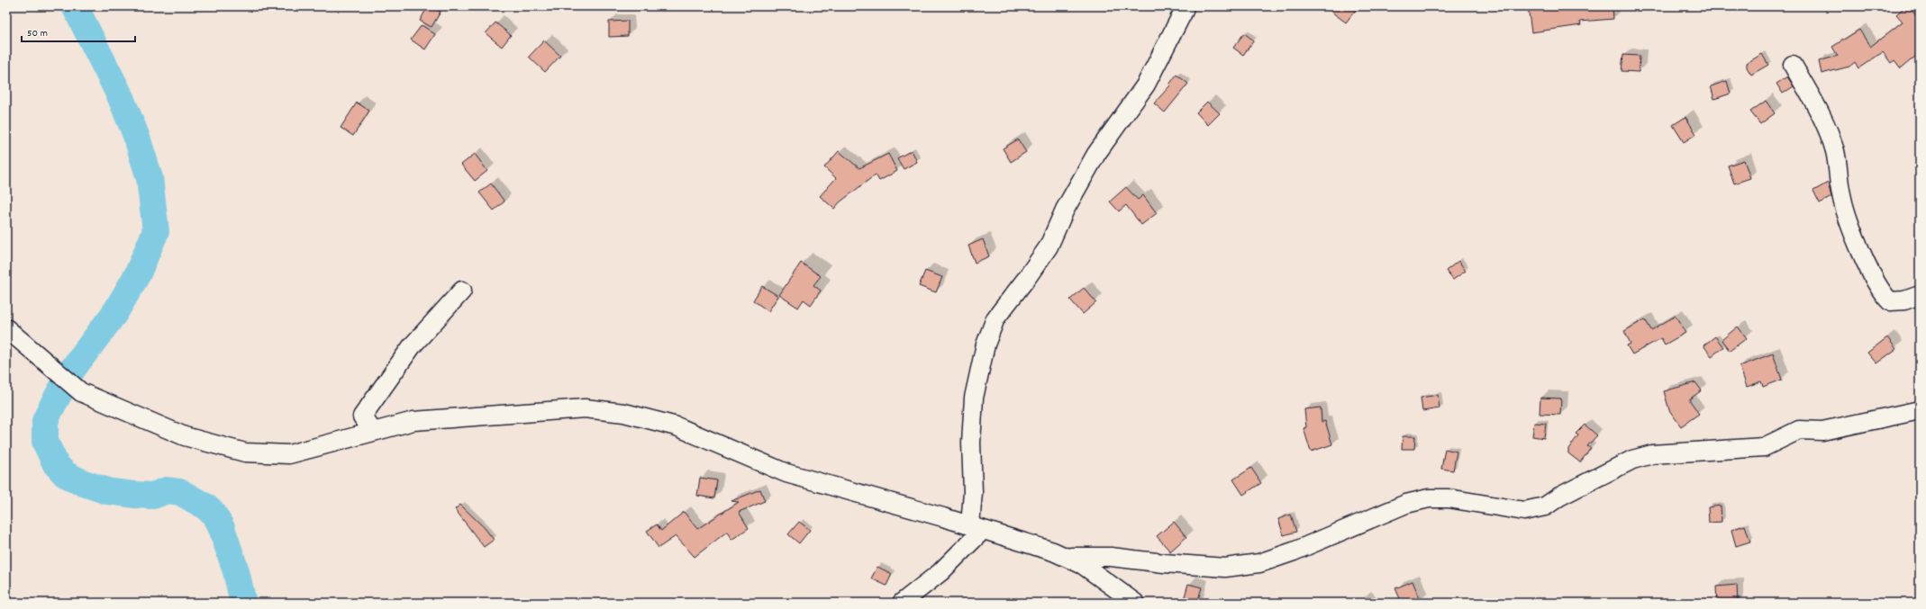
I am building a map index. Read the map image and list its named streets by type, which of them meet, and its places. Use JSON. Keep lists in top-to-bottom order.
{
  "scale_bar": "50 m"
}
